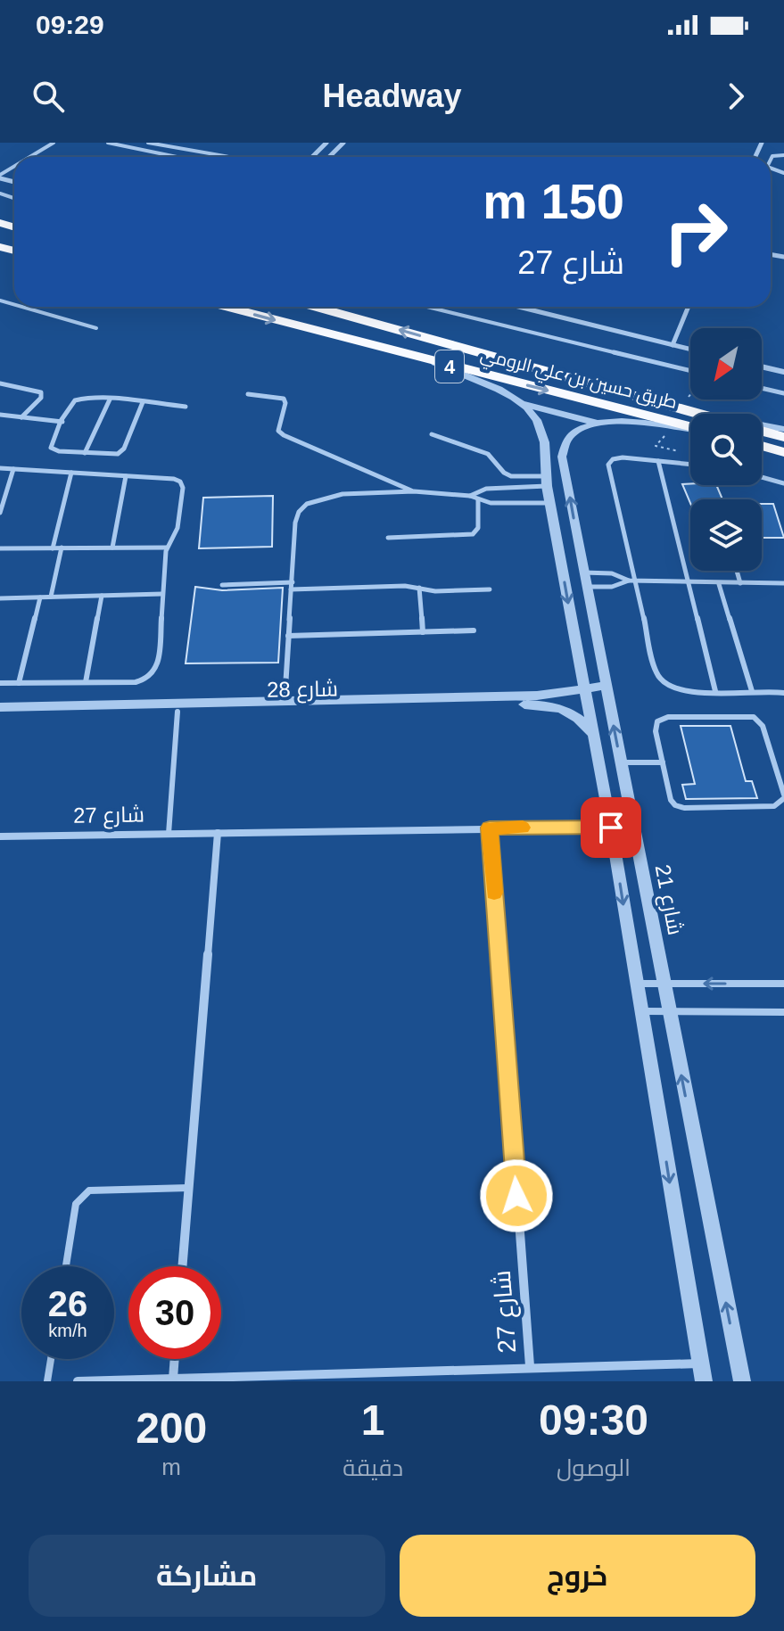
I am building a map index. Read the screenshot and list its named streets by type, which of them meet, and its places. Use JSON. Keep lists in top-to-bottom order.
{
  "streets": {
    "highway": ["4", "طريق حسين بن علي الرومي"],
    "street": ["شارع 28", "شارع 27", "شارع 21"]
  },
  "crossings": [
    ["طريق حسين بن علي الرومي", "شارع 21"],
    ["شارع 28", "شارع 21"],
    ["شارع 27", "شارع 21"]
  ],
  "north": "bottom left",
  "page": {
    "status": "09:29",
    "header": "Headway",
    "turn": ["150 m", "شارع 27"],
    "speed": "26 km/h",
    "limit": "30",
    "eta": [
      "09:30",
      "الوصول",
      "1",
      "دقيقة",
      "200",
      "m"
    ],
    "buttons": ["خروج", "مشاركة"]
  }
}
